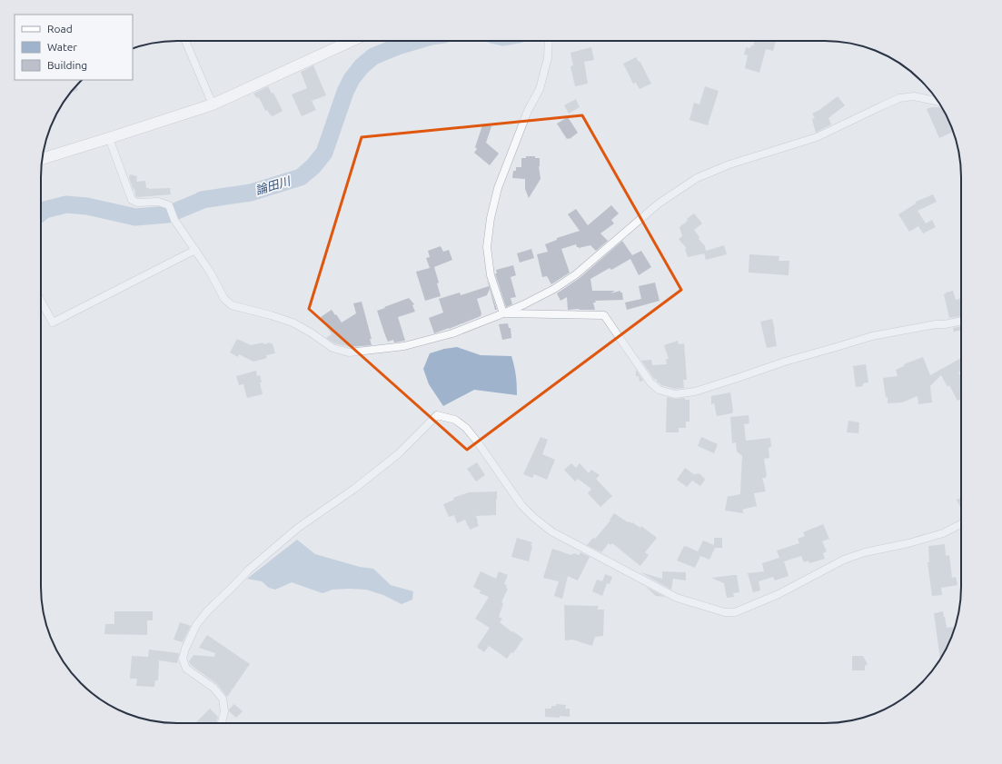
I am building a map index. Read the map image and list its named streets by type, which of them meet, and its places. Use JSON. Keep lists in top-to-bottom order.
{
  "water": ["論田川"],
  "legend": ["Road", "Water", "Building"]
}
